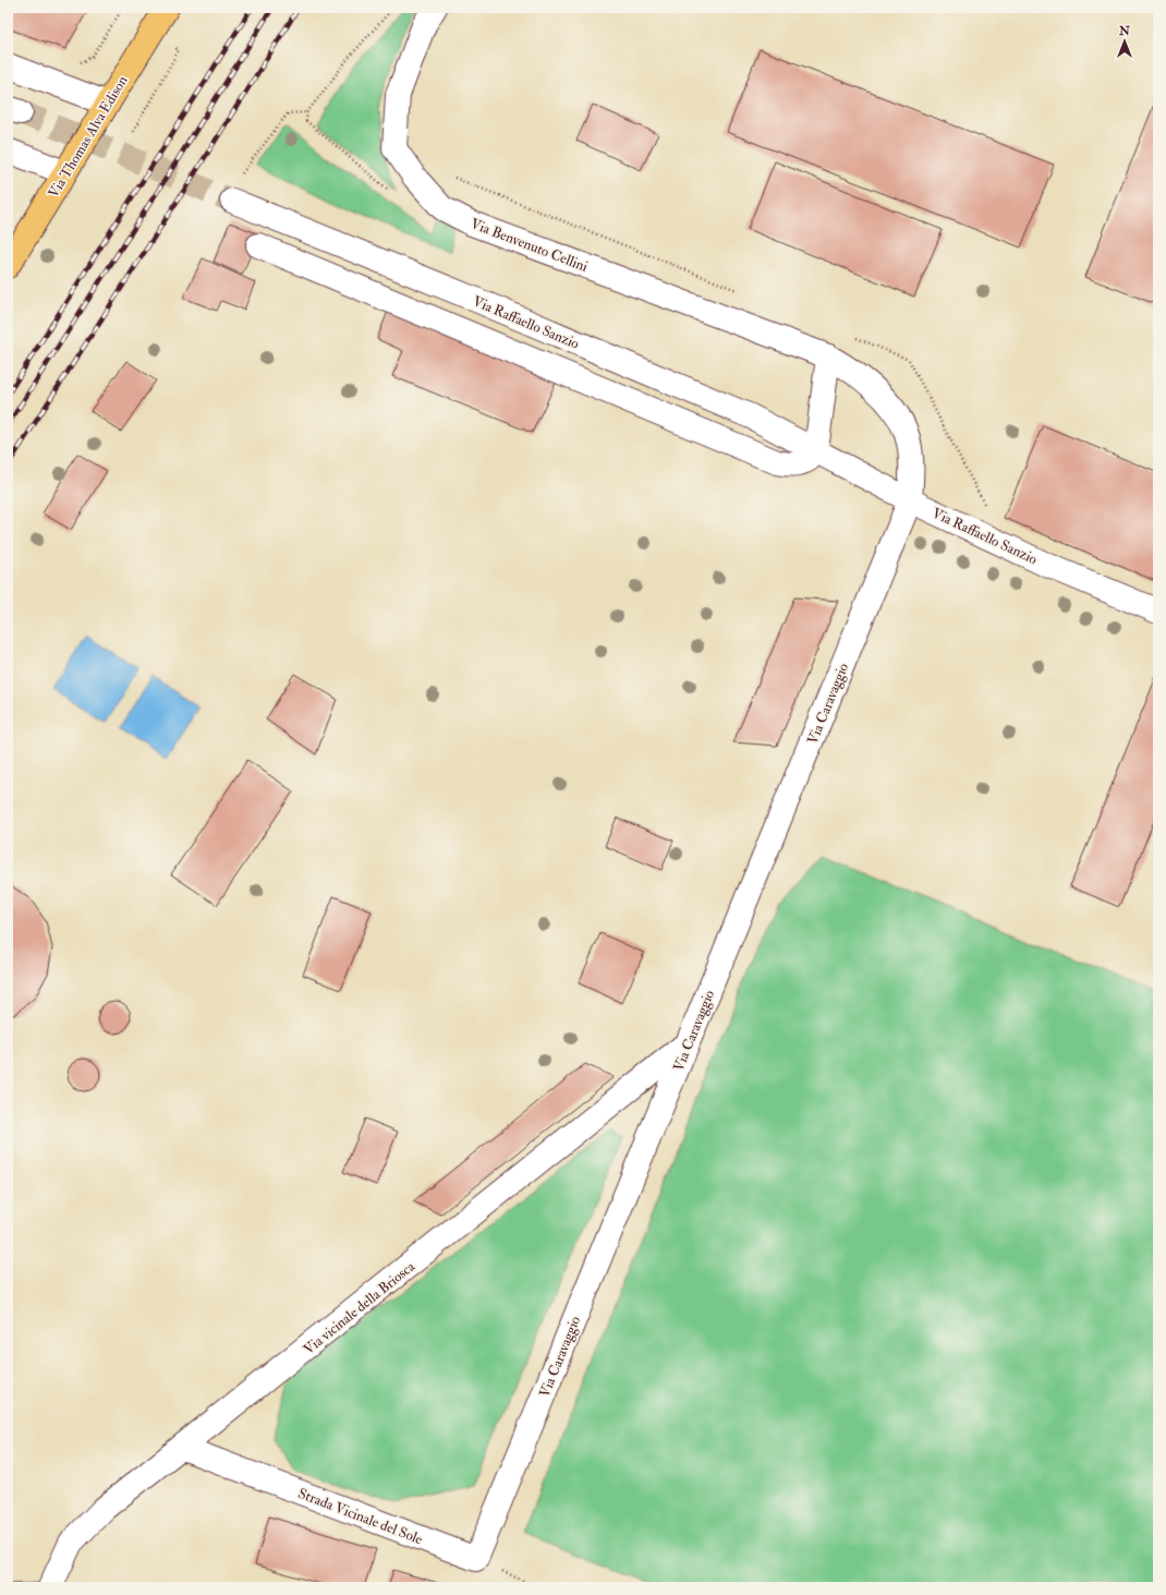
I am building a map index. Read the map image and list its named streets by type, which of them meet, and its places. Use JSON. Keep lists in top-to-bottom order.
{
  "streets": {
    "main road": ["Via Thomas Alva Edison"],
    "street": [
      "Via Benvenuto Cellini",
      "Via Raffaello Sanzio",
      "Via Caravaggio",
      "Via vicinale della Briosca",
      "Strada Vicinale del Sole"
    ]
  },
  "crossings": [
    ["Via Benvenuto Cellini", "Via Raffaello Sanzio"],
    ["Via Benvenuto Cellini", "Via Caravaggio"],
    ["Via Raffaello Sanzio", "Via Caravaggio"],
    ["Via Caravaggio", "Via vicinale della Briosca"],
    ["Via Caravaggio", "Strada Vicinale del Sole"],
    ["Via vicinale della Briosca", "Strada Vicinale del Sole"]
  ],
  "north": "top"
}
